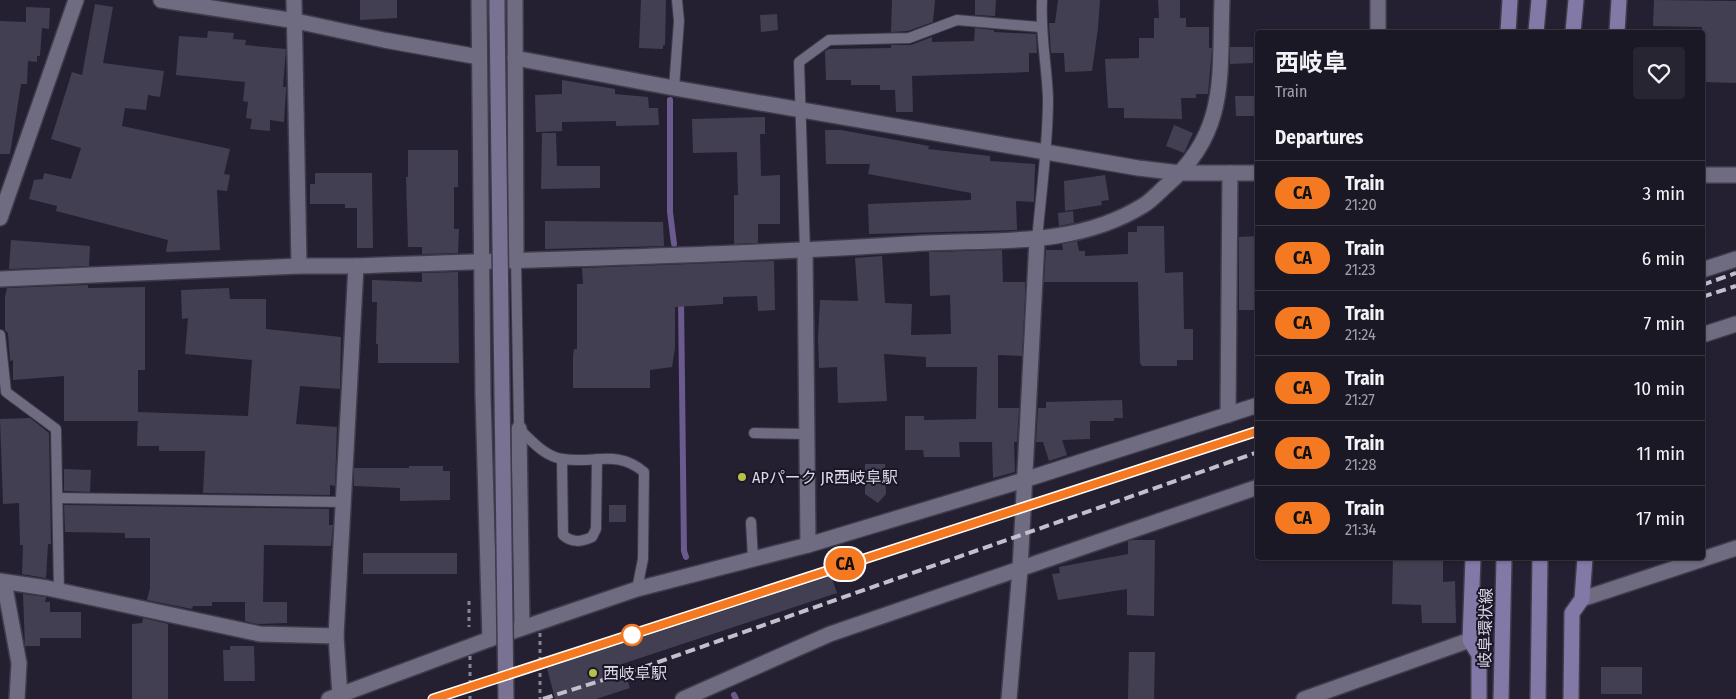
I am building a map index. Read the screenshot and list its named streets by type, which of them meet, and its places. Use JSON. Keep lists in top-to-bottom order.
{
  "streets": {
    "main road": ["岐阜環状線"]
  },
  "places": ["APパーク JR西岐阜駅", "西岐阜駅"],
  "page": {
    "on_map": "CA",
    "heading": [
      ["西岐阜", "Train"],
      "Departures"
    ],
    "list": [
      {
        "mark": "CA",
        "name": "Train",
        "note": "21:20",
        "value": "3 min"
      },
      {
        "mark": "CA",
        "name": "Train",
        "note": "21:23",
        "value": "6 min"
      },
      {
        "mark": "CA",
        "name": "Train",
        "note": "21:24",
        "value": "7 min"
      },
      {
        "mark": "CA",
        "name": "Train",
        "note": "21:27",
        "value": "10 min"
      },
      {
        "mark": "CA",
        "name": "Train",
        "note": "21:28",
        "value": "11 min"
      },
      {
        "mark": "CA",
        "name": "Train",
        "note": "21:34",
        "value": "17 min"
      }
    ]
  }
}
